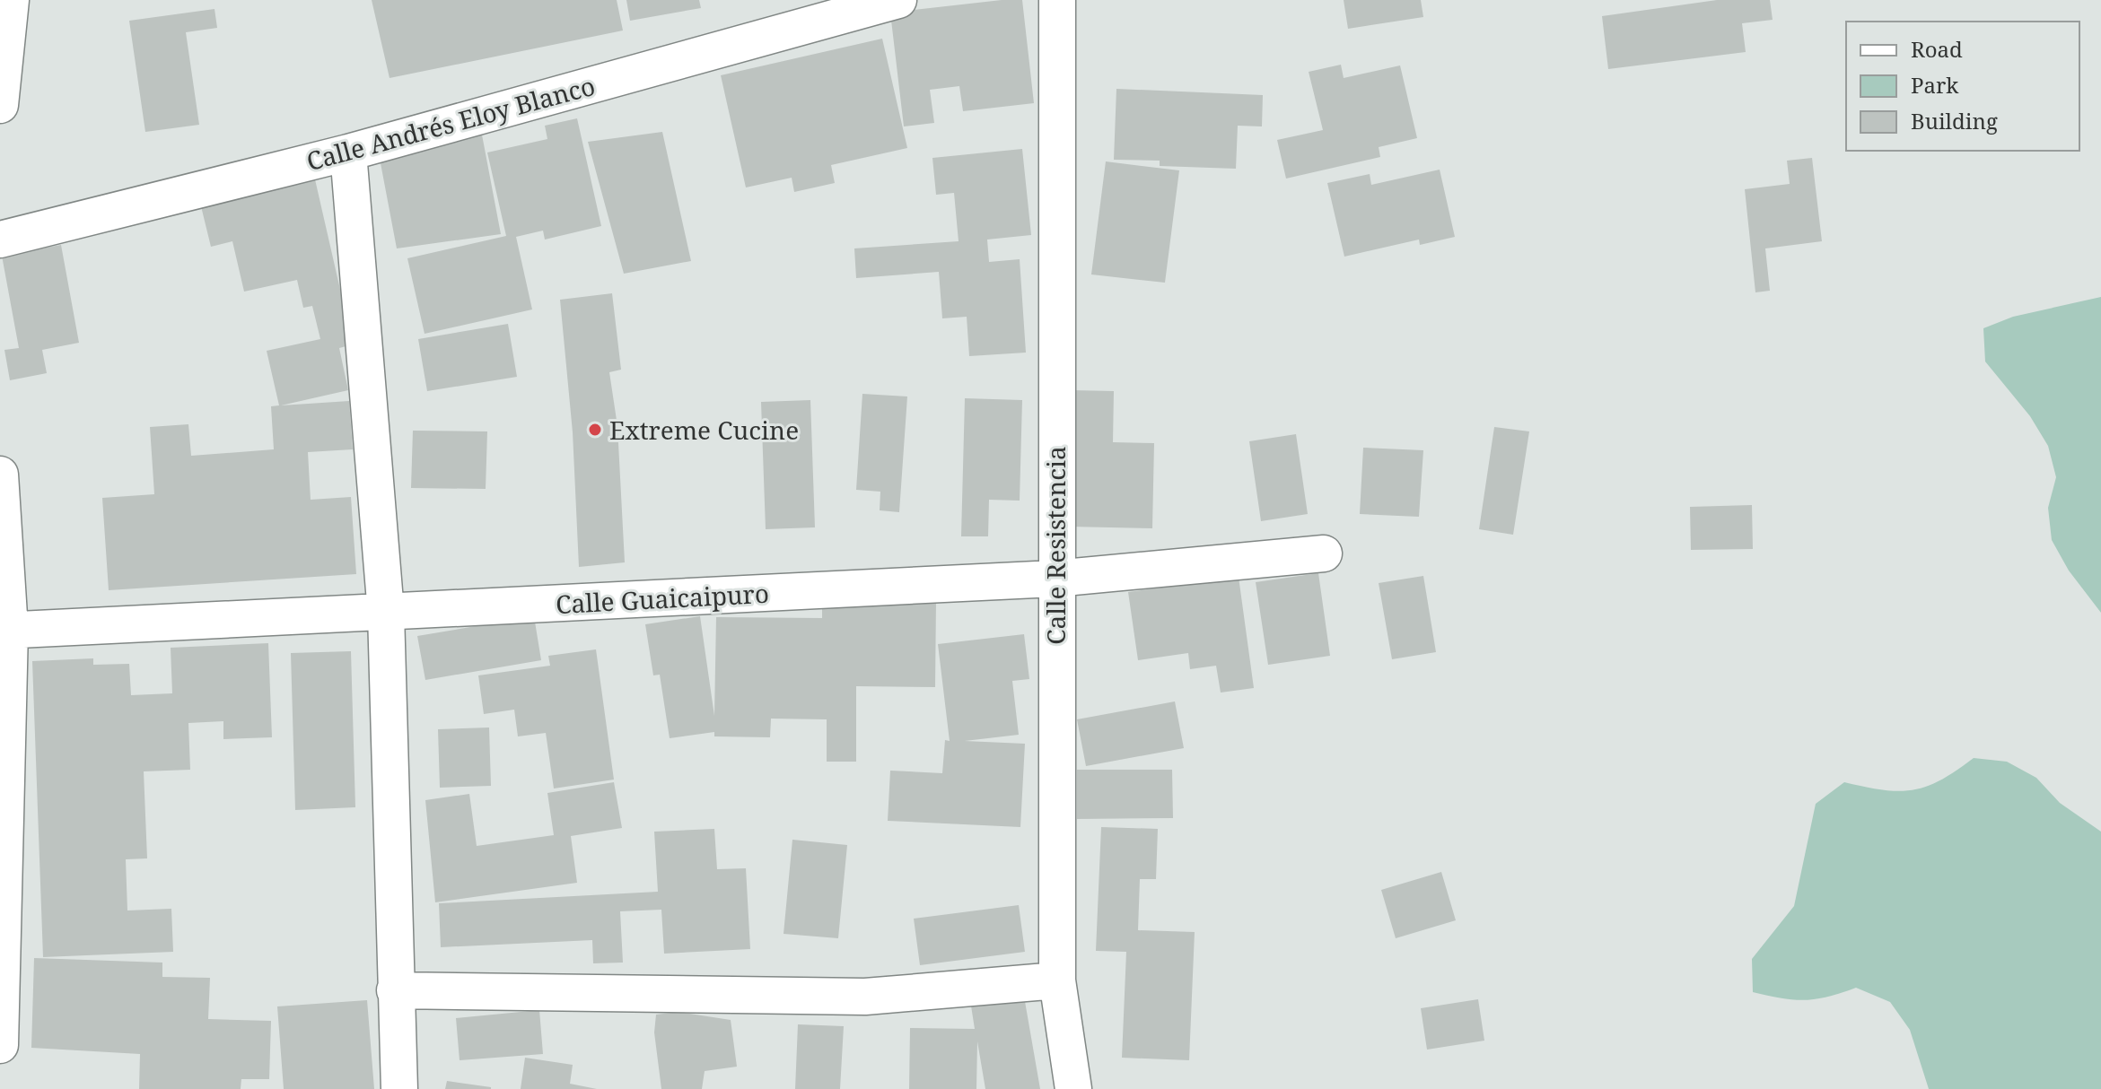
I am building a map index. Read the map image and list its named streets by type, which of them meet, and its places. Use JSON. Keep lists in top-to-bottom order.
{
  "streets": {
    "street": ["Calle Andrés Eloy Blanco", "Calle Resistencia", "Calle Guaicaipuro"]
  },
  "crossings": [
    ["Calle Resistencia", "Calle Guaicaipuro"]
  ],
  "places": ["Extreme Cucine"],
  "legend": ["Road", "Park", "Building"]
}
